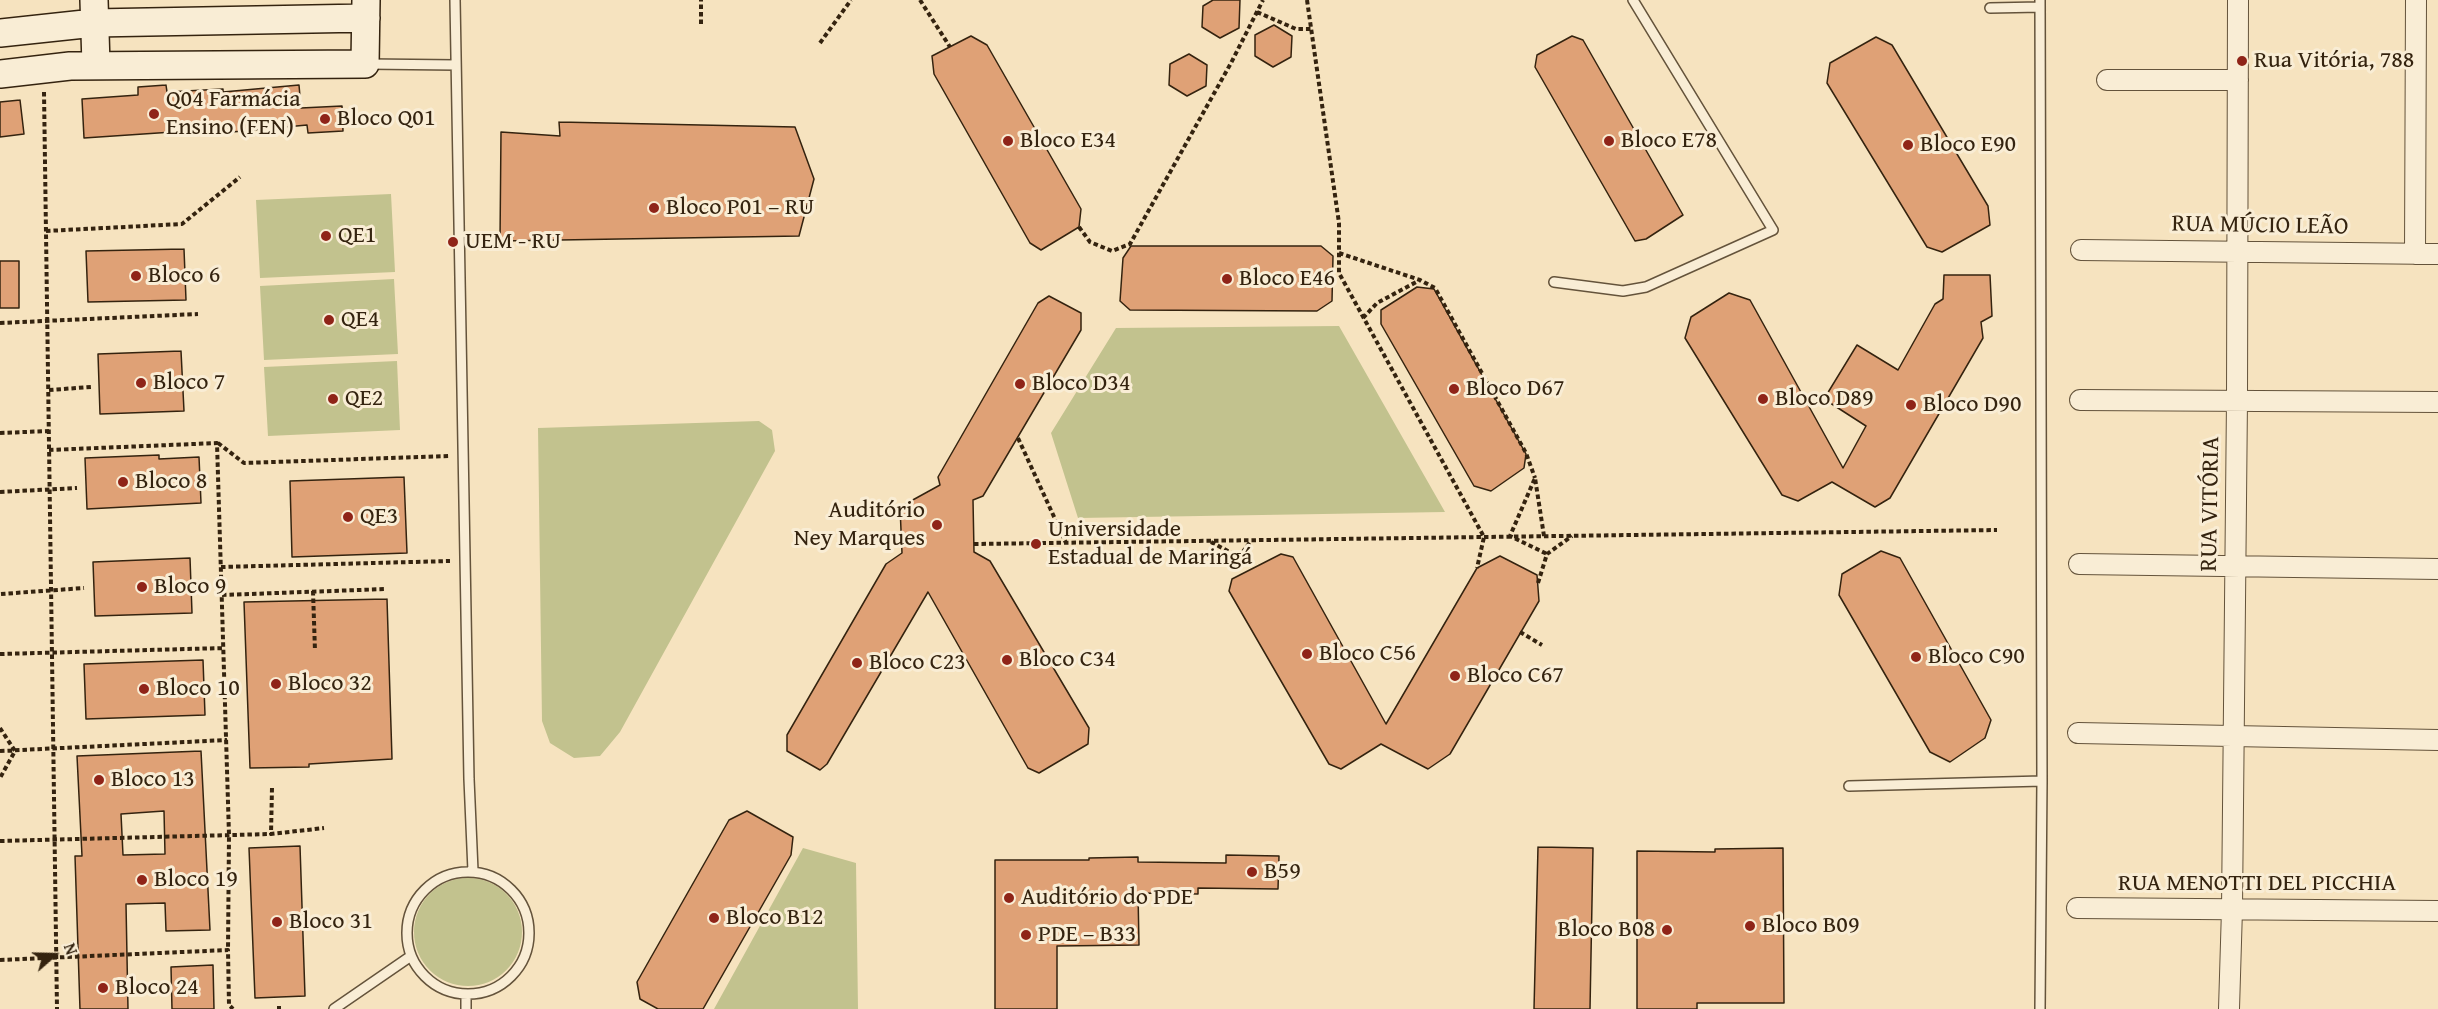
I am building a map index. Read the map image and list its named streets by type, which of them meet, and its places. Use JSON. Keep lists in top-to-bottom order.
{
  "streets": {
    "street": ["RUA MÚCIO LEÃO", "RUA VITÓRIA", "RUA MENOTTI DEL PICCHIA"]
  },
  "crossings": [
    ["RUA MÚCIO LEÃO", "RUA VITÓRIA"],
    ["RUA VITÓRIA", "RUA MENOTTI DEL PICCHIA"]
  ],
  "places": [
    "Rua Vitória, 788",
    "Q04 Farmácia Ensino (FEN)",
    "Bloco Q01",
    "Bloco E34",
    "Bloco E78",
    "Bloco E90",
    "Bloco P01 – RU",
    "QE1",
    "UEM - RU",
    "Bloco 6",
    "Bloco E46",
    "QE4",
    "Bloco 7",
    "Bloco D34",
    "Bloco D67",
    "QE2",
    "Bloco D89",
    "Bloco D90",
    "Bloco 8",
    "QE3",
    "Auditório Ney Marques",
    "Universidade Estadual de Maringá",
    "Bloco 9",
    "Bloco C56",
    "Bloco C90",
    "Bloco C34",
    "Bloco C23",
    "Bloco C67",
    "Bloco 32",
    "Bloco 10",
    "Bloco 13",
    "B59",
    "Bloco 19",
    "Auditório do PDE",
    "Bloco B12",
    "Bloco 31",
    "Bloco B09",
    "Bloco B08",
    "PDE – B33",
    "Bloco 24"
  ],
  "north": "right"
}
